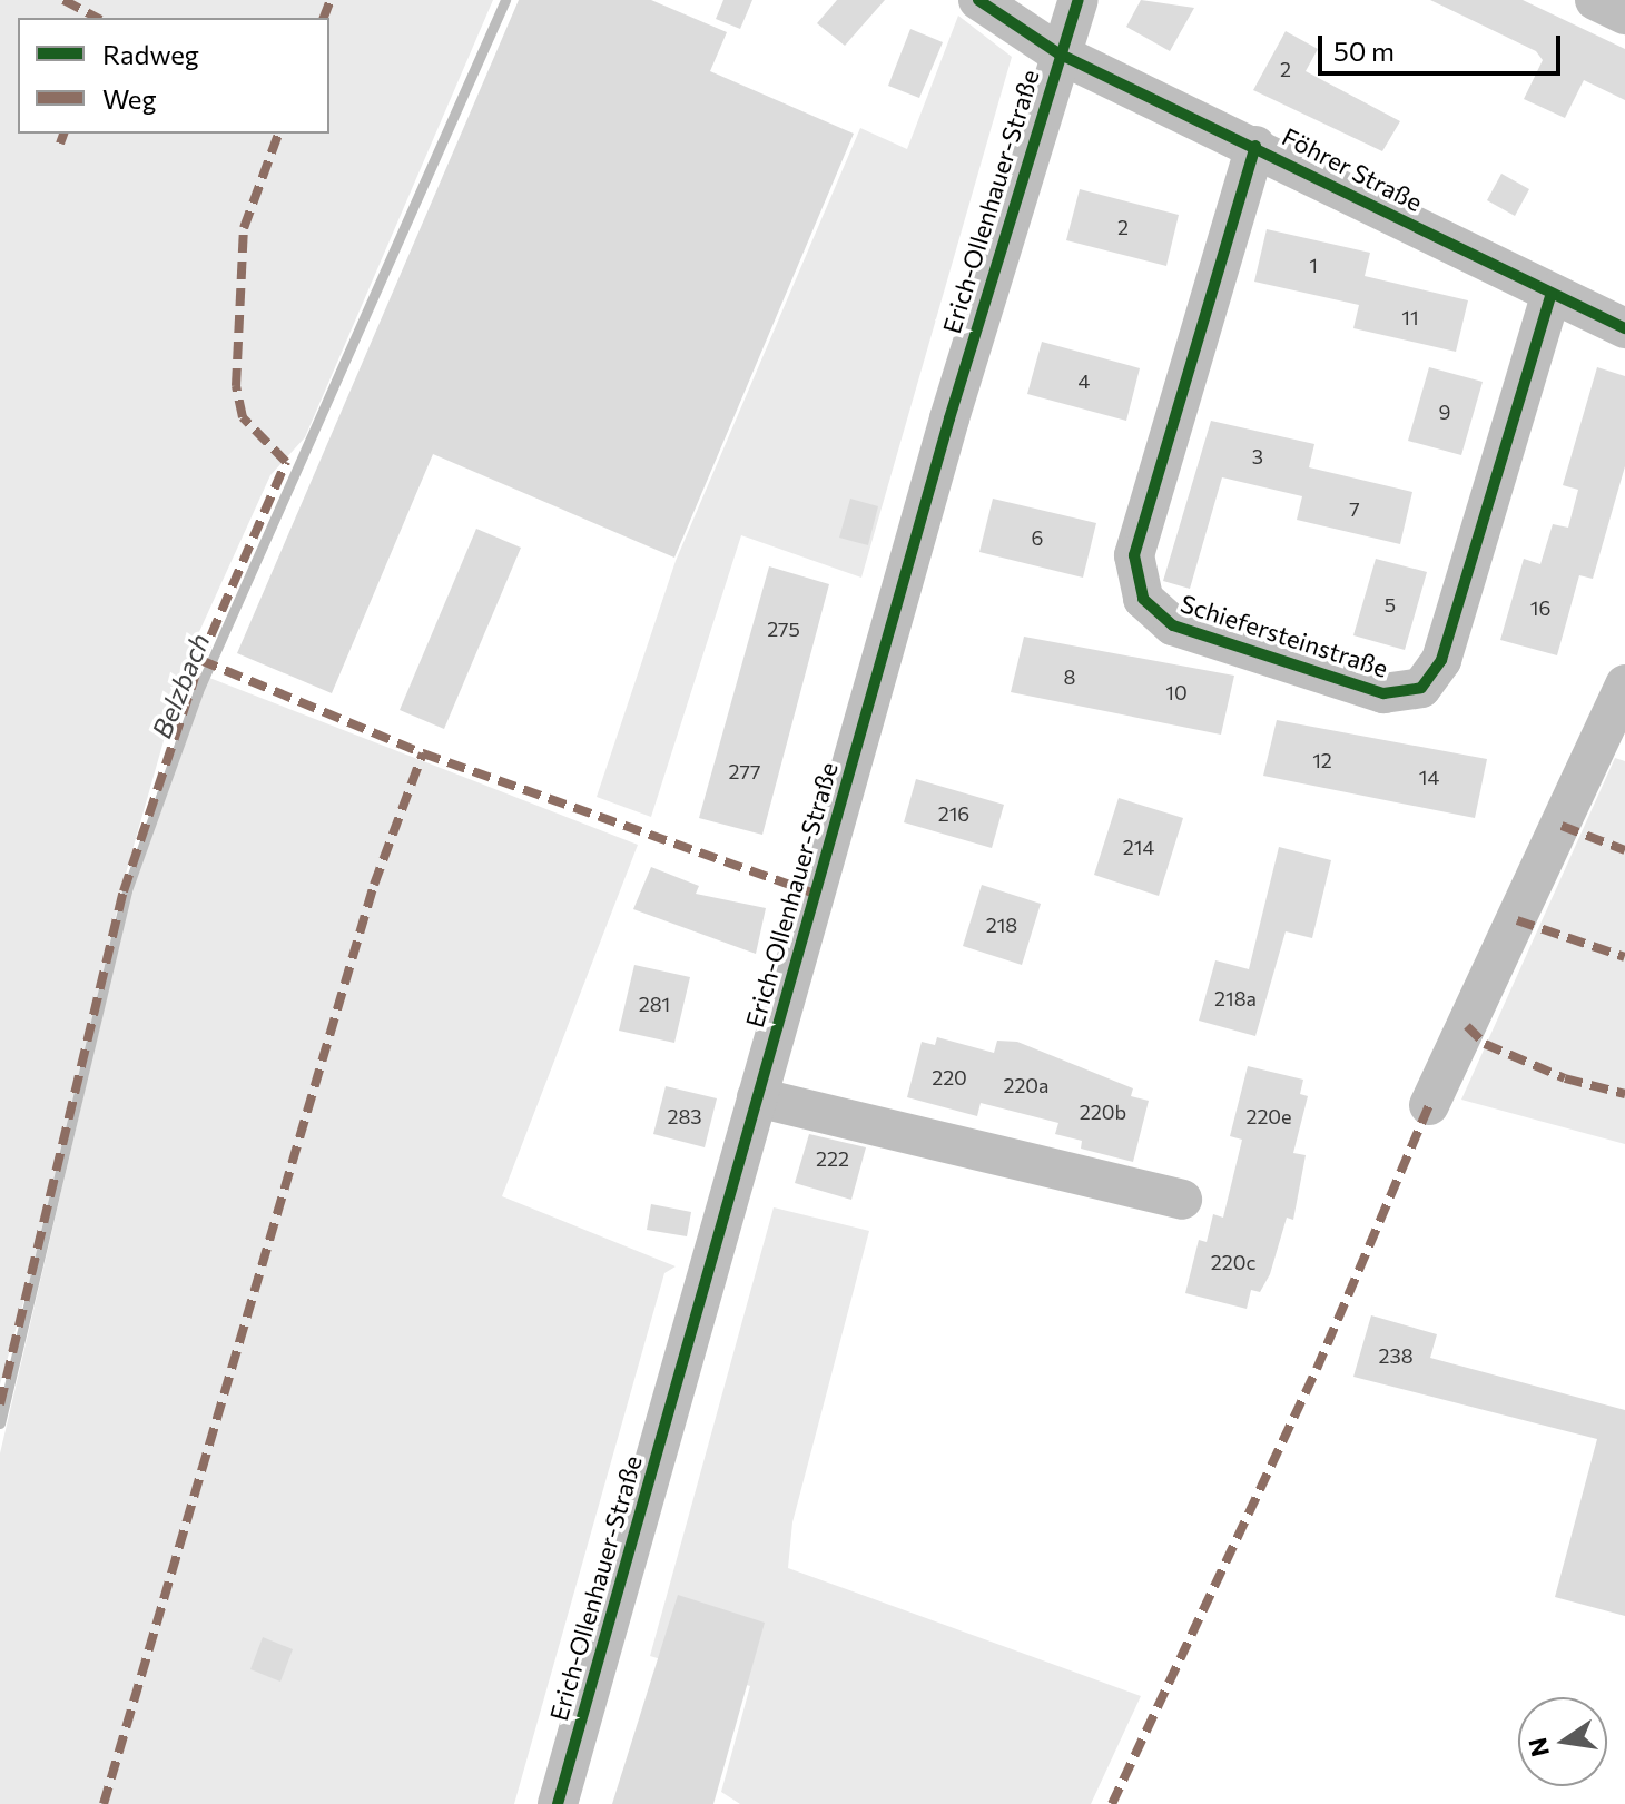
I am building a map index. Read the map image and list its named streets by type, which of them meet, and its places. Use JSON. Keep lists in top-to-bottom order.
{
  "streets": {
    "street": ["Föhrer Straße", "Erich-Ollenhauer-Straße", "Schiefersteinstraße"]
  },
  "crossings": [
    ["Föhrer Straße", "Erich-Ollenhauer-Straße"],
    ["Föhrer Straße", "Schiefersteinstraße"]
  ],
  "water": ["Belzbach"],
  "house_numbers": [
    "2",
    "2",
    "1",
    "11",
    "4",
    "9",
    "3",
    "7",
    "6",
    "5",
    "16",
    "275",
    "8",
    "10",
    "12",
    "277",
    "14",
    "216",
    "214",
    "218",
    "218a",
    "281",
    "220",
    "220a",
    "220b",
    "283",
    "220e",
    "222",
    "220c",
    "238"
  ],
  "legend": ["Radweg", "Weg"],
  "scale_bar": "50 m",
  "north": "left"
}
